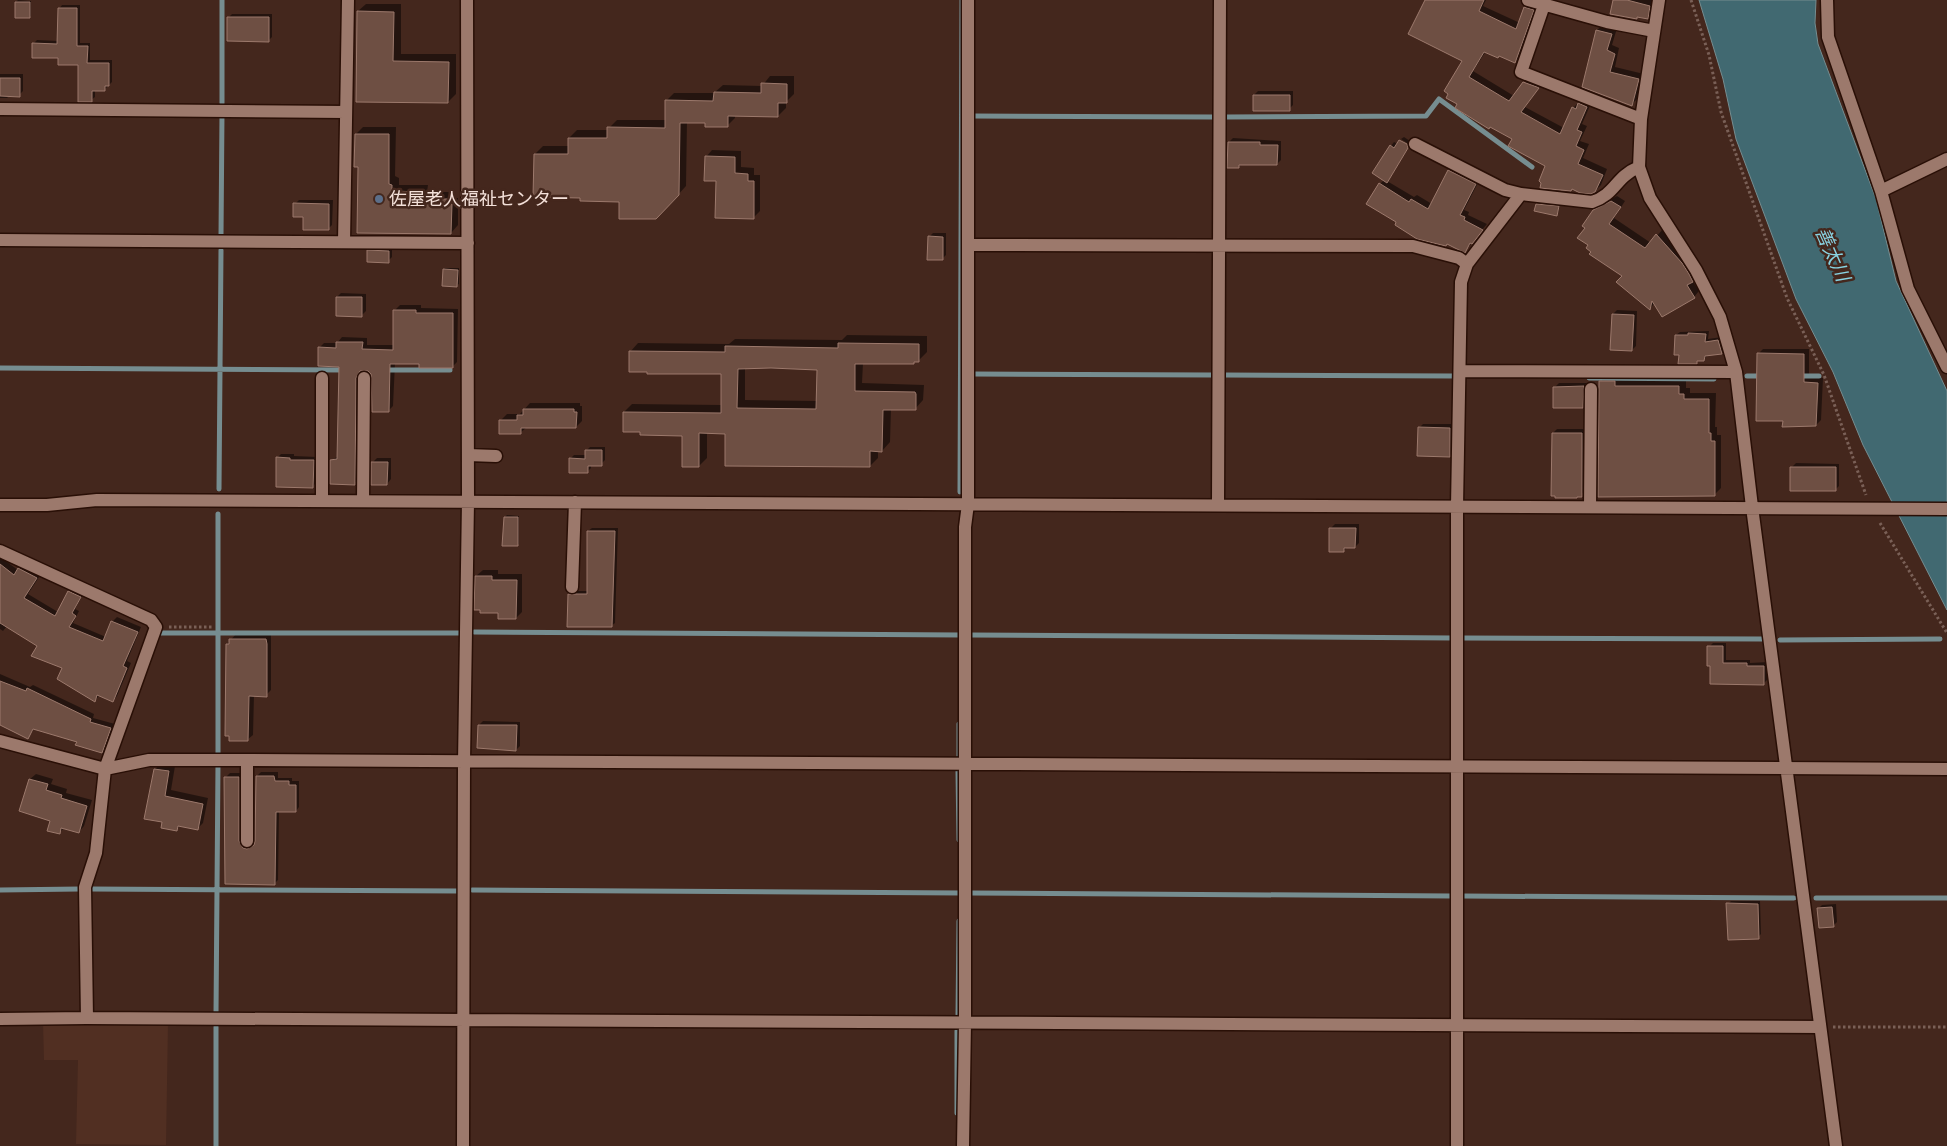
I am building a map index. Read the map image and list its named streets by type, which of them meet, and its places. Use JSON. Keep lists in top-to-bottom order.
{
  "water": ["善太川"],
  "places": ["佐屋老人福祉センター"]
}
